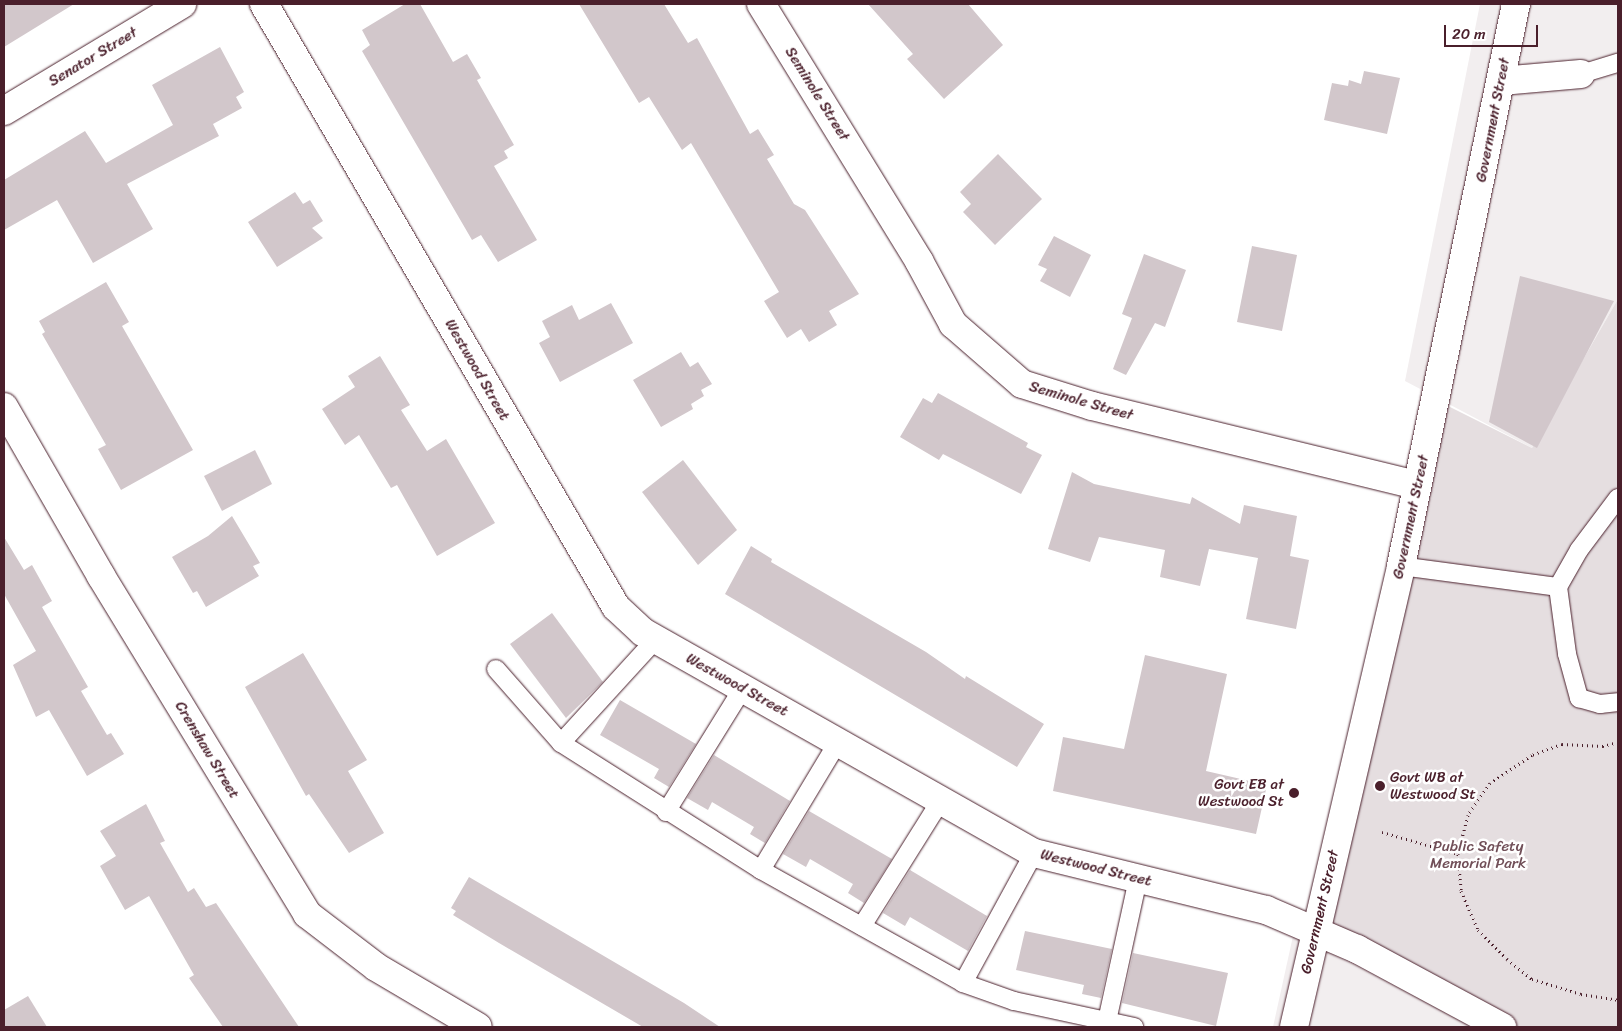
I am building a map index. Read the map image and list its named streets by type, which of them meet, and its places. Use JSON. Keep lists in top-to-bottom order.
{
  "streets": {
    "street": [
      "Senator Street",
      "Seminole Street",
      "Government Street",
      "Westwood Street",
      "Crenshaw Street"
    ]
  },
  "crossings": [
    ["Seminole Street", "Government Street"],
    ["Government Street", "Westwood Street"]
  ],
  "parks": ["Public Safety Memorial Park"],
  "places": ["Govt WB at Westwood St", "Govt EB at Westwood St"],
  "scale_bar": "20 m"
}
